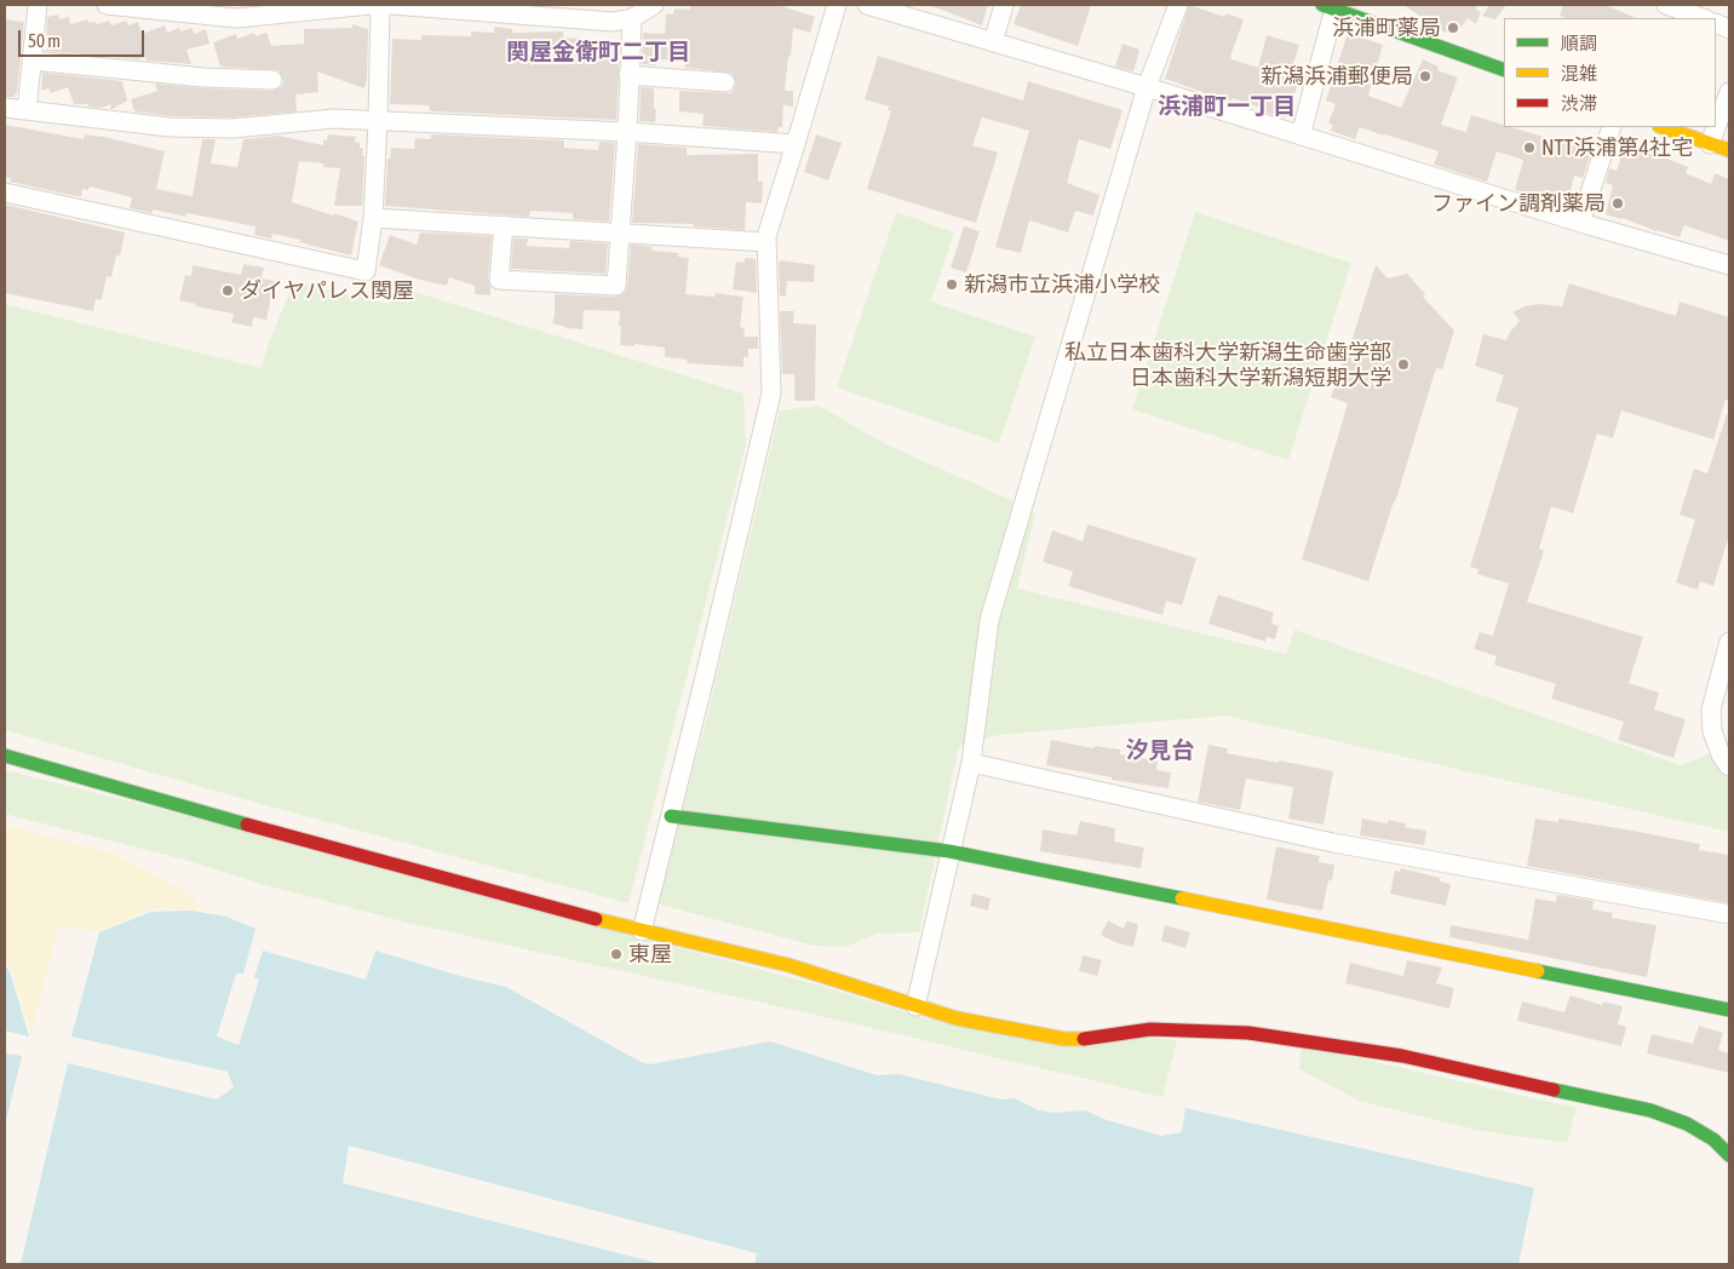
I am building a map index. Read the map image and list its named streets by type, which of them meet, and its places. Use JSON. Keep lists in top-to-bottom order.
{
  "districts": ["関屋金衛町二丁目", "浜浦町一丁目", "汐見台"],
  "places": [
    "浜浦町薬局",
    "新潟浜浦郵便局",
    "NTT浜浦第4社宅",
    "ファイン調剤薬局",
    "新潟市立浜浦小学校",
    "ダイヤパレス関屋",
    "私立日本歯科大学新潟生命歯学部 日本歯科大学新潟短期大学",
    "東屋"
  ],
  "legend": ["順調", "混雑", "渋滞"],
  "scale_bar": "50 m"
}
